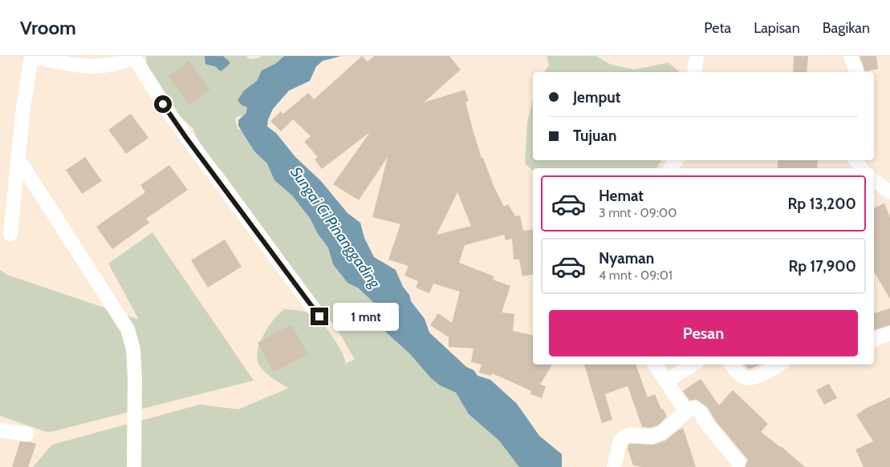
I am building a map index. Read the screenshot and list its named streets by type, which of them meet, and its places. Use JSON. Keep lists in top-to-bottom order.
{
  "water": ["Sungai Ci Pinanggading"],
  "page": {
    "header": "Vroom",
    "nav": ["Peta", "Lapisan", "Bagikan"],
    "banner": ["Jemput", "Tujuan"],
    "list": [
      {
        "name": "Hemat",
        "note": "3 mnt · 09:00",
        "value": "Rp 13,200"
      },
      {
        "name": "Nyaman",
        "note": "4 mnt · 09:01",
        "value": "Rp 17,900"
      }
    ],
    "buttons": "Pesan",
    "bubble": "1 mnt"
  }
}
